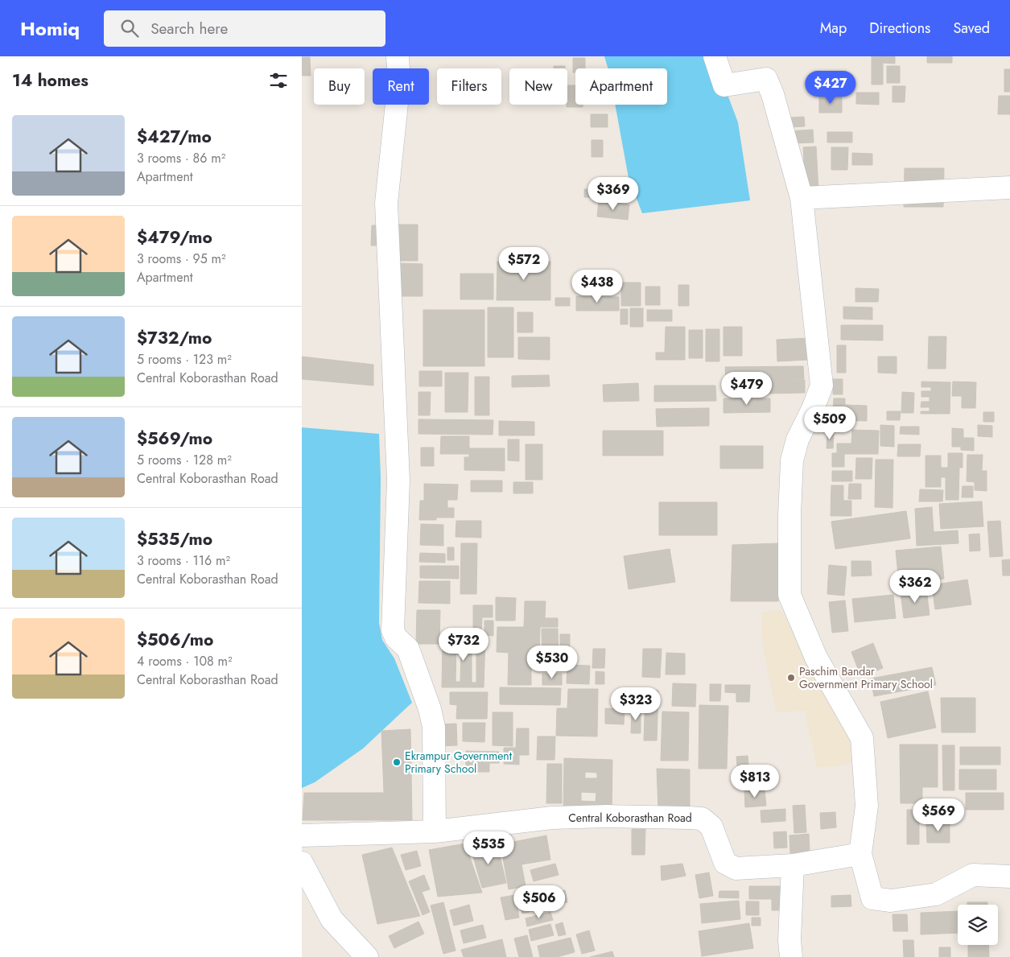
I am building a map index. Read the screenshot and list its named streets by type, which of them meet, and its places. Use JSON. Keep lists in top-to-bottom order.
{
  "streets": {
    "street": ["Central Koborasthan Road"]
  },
  "places": ["Paschim Bandar Government Primary School", "Ekrampur Government Primary School"],
  "page": {
    "header": "Homiq",
    "search": "Search here",
    "nav": ["Map", "Directions", "Saved"],
    "heading": "14 homes",
    "chip": [
      "Buy",
      "Rent",
      "Filters",
      "New",
      "Apartment"
    ],
    "price": [
      "$427",
      "$369",
      "$572",
      "$438",
      "$479",
      "$509",
      "$362",
      "$732",
      "$530",
      "$323",
      "$813",
      "$569",
      "$535",
      "$506"
    ],
    "list": [
      {
        "name": "$427/mo",
        "note": "3 rooms · 86 m² · Apartment"
      },
      {
        "name": "$479/mo",
        "note": "3 rooms · 95 m² · Apartment"
      },
      {
        "name": "$732/mo",
        "note": "5 rooms · 123 m² · Central Koborasthan Road"
      },
      {
        "name": "$569/mo",
        "note": "5 rooms · 128 m² · Central Koborasthan Road"
      },
      {
        "name": "$535/mo",
        "note": "3 rooms · 116 m² · Central Koborasthan Road"
      },
      {
        "name": "$506/mo",
        "note": "4 rooms · 108 m² · Central Koborasthan Road"
      }
    ]
  }
}
